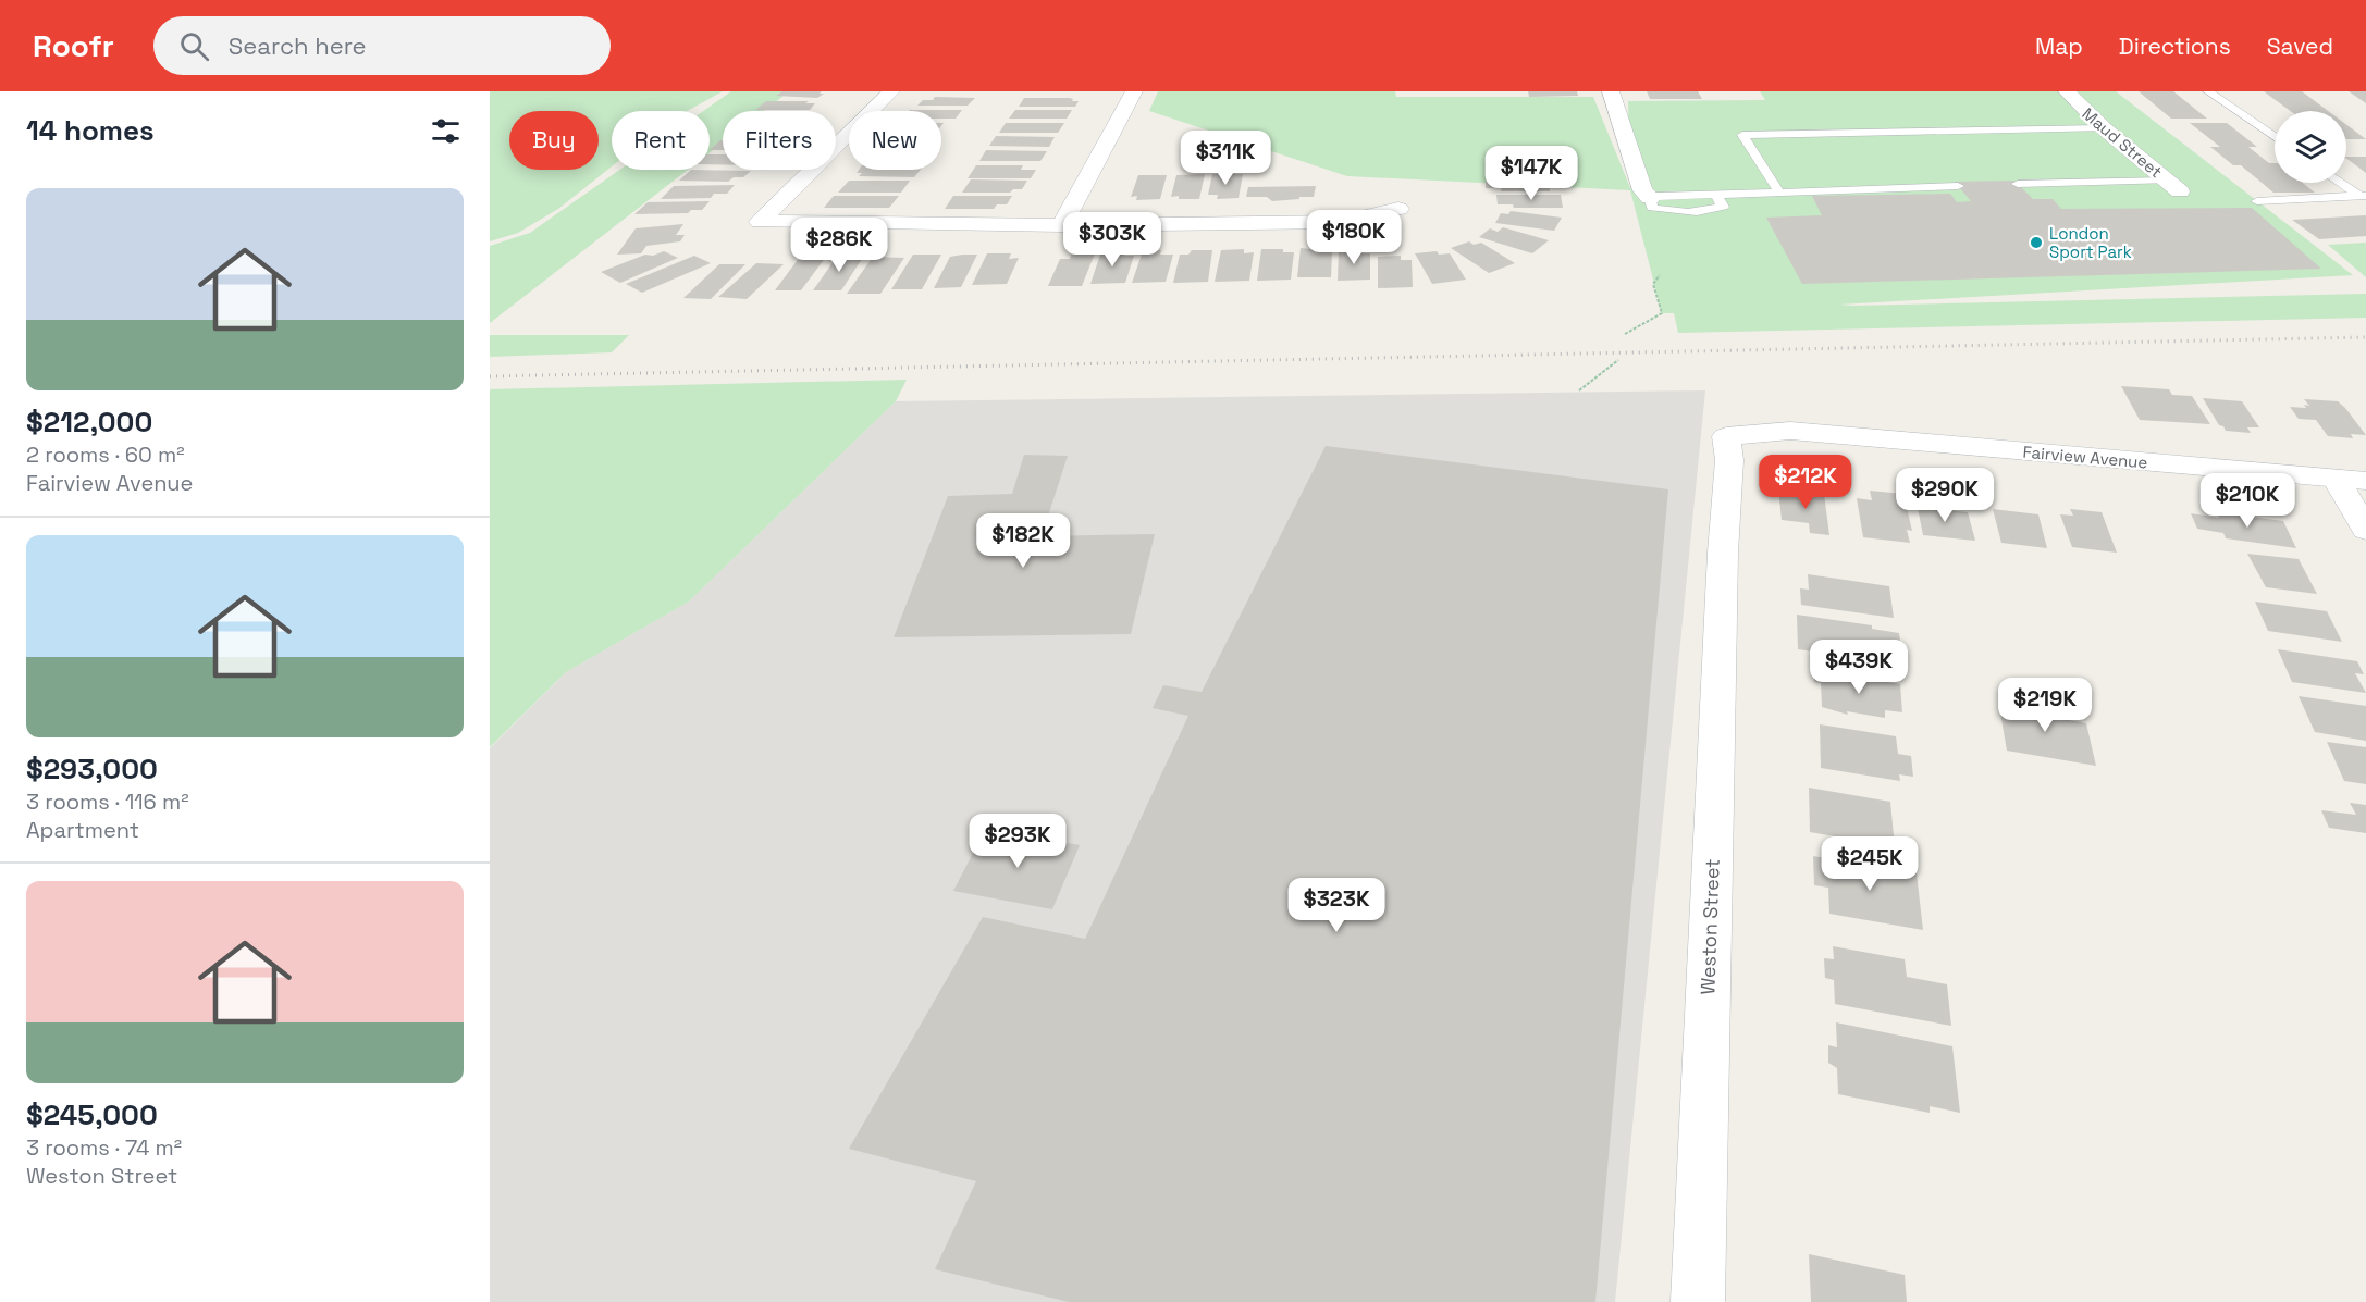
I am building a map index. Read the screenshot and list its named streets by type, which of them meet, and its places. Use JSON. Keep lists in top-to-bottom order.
{
  "streets": {
    "street": ["Maud Street", "Fairview Avenue", "Weston Street"]
  },
  "crossings": [
    ["Fairview Avenue", "Weston Street"]
  ],
  "places": ["London Sport Park"],
  "page": {
    "header": "Roofr",
    "search": "Search here",
    "nav": ["Map", "Directions", "Saved"],
    "heading": "14 homes",
    "chip": [
      "Buy",
      "Rent",
      "Filters",
      "New"
    ],
    "price": [
      "$311K",
      "$147K",
      "$180K",
      "$303K",
      "$286K",
      "$212K",
      "$290K",
      "$210K",
      "$182K",
      "$439K",
      "$219K",
      "$293K",
      "$245K",
      "$323K"
    ],
    "list": [
      {
        "name": "$212,000",
        "note": "2 rooms · 60 m² · Fairview Avenue"
      },
      {
        "name": "$293,000",
        "note": "3 rooms · 116 m² · Apartment"
      },
      {
        "name": "$245,000",
        "note": "3 rooms · 74 m² · Weston Street"
      }
    ]
  }
}
